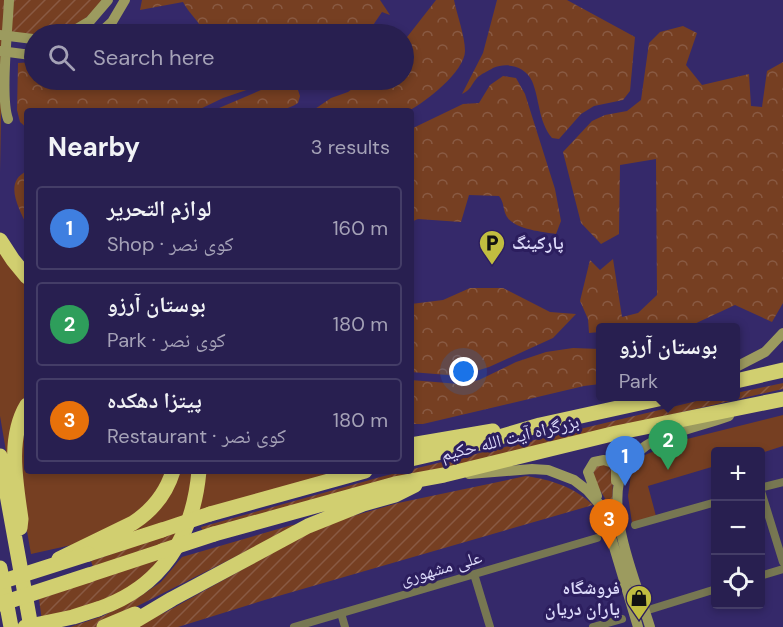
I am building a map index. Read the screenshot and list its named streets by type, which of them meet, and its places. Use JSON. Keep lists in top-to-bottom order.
{
  "streets": {
    "highway": ["بزرگراه آیت الله حکیم"],
    "street": ["علی مشهوری"]
  },
  "places": {
    "parking": ["پارکینگ"],
    "shop": ["فروشگاه یاران دریان"]
  },
  "page": {
    "search": "Search here",
    "heading": ["Nearby", "3 results"],
    "list": [
      {
        "mark": "1",
        "name": "لوازم التحریر",
        "note": "Shop · کوی نصر",
        "value": "160 m"
      },
      {
        "mark": "2",
        "name": "بوستان آرزو",
        "note": "Park · کوی نصر",
        "value": "180 m"
      },
      {
        "mark": "3",
        "name": "پیتزا دهکده",
        "note": "Restaurant · کوی نصر",
        "value": "180 m"
      }
    ],
    "popup": ["بوستان آرزو", "Park"],
    "pins": ["2", "1", "3"],
    "map_buttons": ["+", "−"]
  }
}
